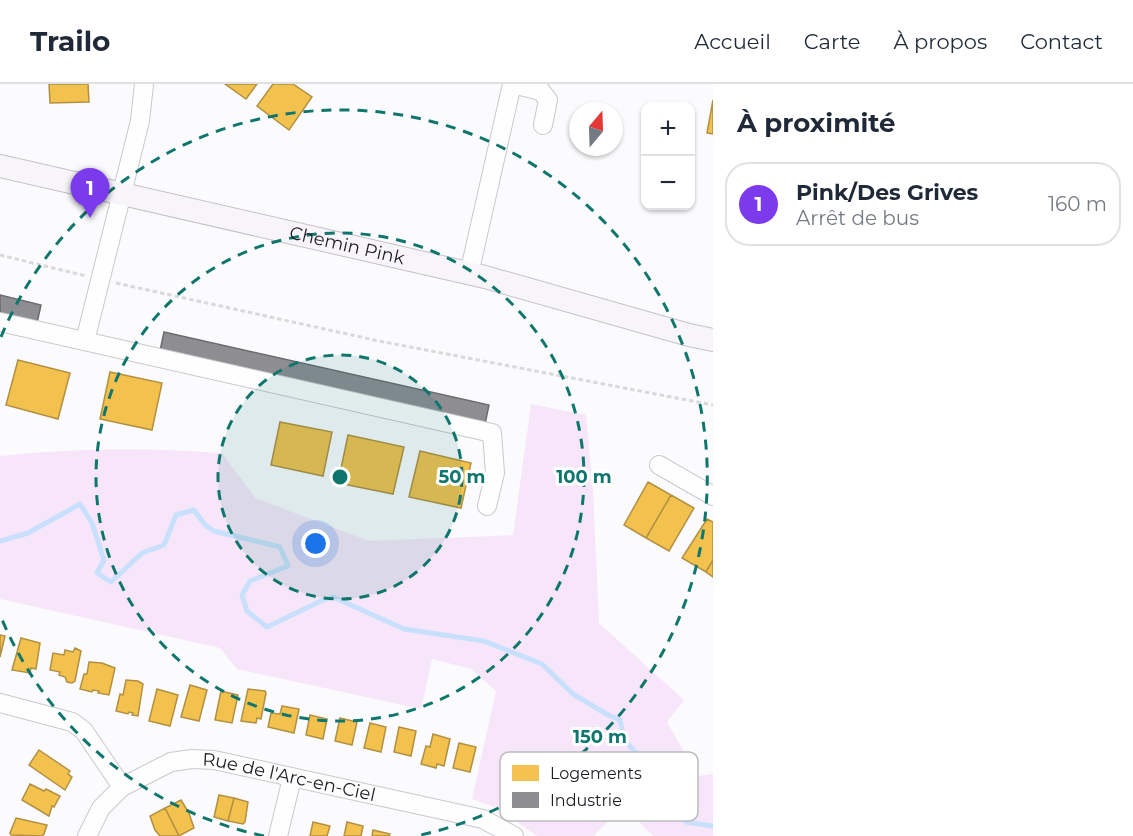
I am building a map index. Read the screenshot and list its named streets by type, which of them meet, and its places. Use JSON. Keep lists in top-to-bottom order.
{
  "streets": {
    "main road": ["Chemin Pink"],
    "street": ["Rue de l'Arc-en-Ciel"]
  },
  "legend": ["Logements", "Industrie"],
  "north": "top",
  "page": {
    "header": "Trailo",
    "nav": [
      "Accueil",
      "Carte",
      "À propos",
      "Contact"
    ],
    "heading": "À proximité",
    "map_buttons": ["+", "−"],
    "list": [
      {
        "mark": "1",
        "name": "Pink/Des Grives",
        "note": "Arrêt de bus",
        "value": "160 m"
      }
    ],
    "pins": "1"
  },
  "rings": ["50 m", "100 m", "150 m"]
}
